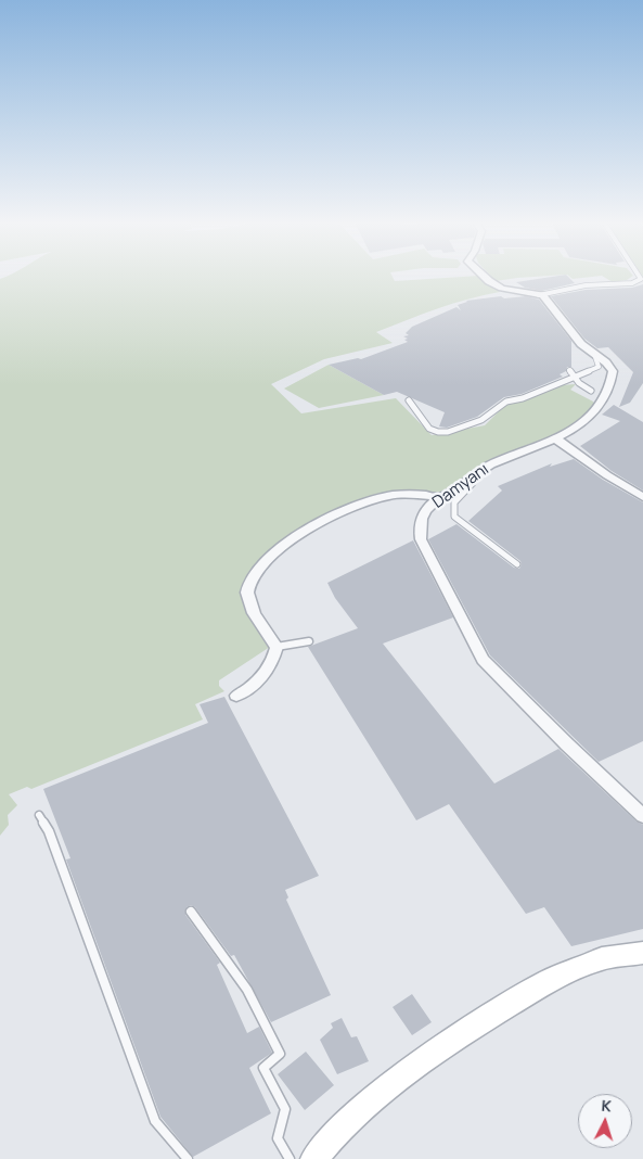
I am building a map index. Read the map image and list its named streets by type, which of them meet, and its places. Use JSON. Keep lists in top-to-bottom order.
{
  "streets": {
    "street": ["Damyanı"]
  },
  "north": "top"
}
